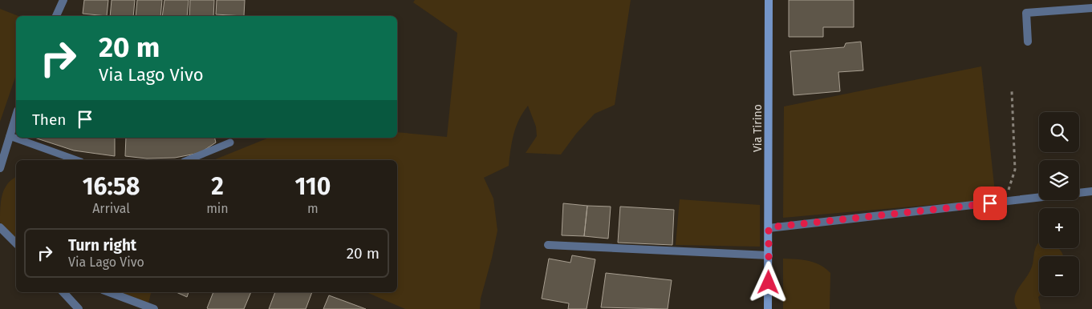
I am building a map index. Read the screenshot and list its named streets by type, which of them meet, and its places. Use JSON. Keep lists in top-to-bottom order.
{
  "streets": {
    "street": ["Via Tirino"]
  },
  "page": {
    "turn": ["20 m", "Via Lago Vivo"],
    "then": "Then",
    "map_buttons": ["+", "−"],
    "eta": [
      "16:58",
      "Arrival",
      "2",
      "min",
      "110",
      "m"
    ],
    "list": [
      {
        "name": "Turn right",
        "note": "Via Lago Vivo",
        "value": "20 m"
      }
    ]
  }
}
